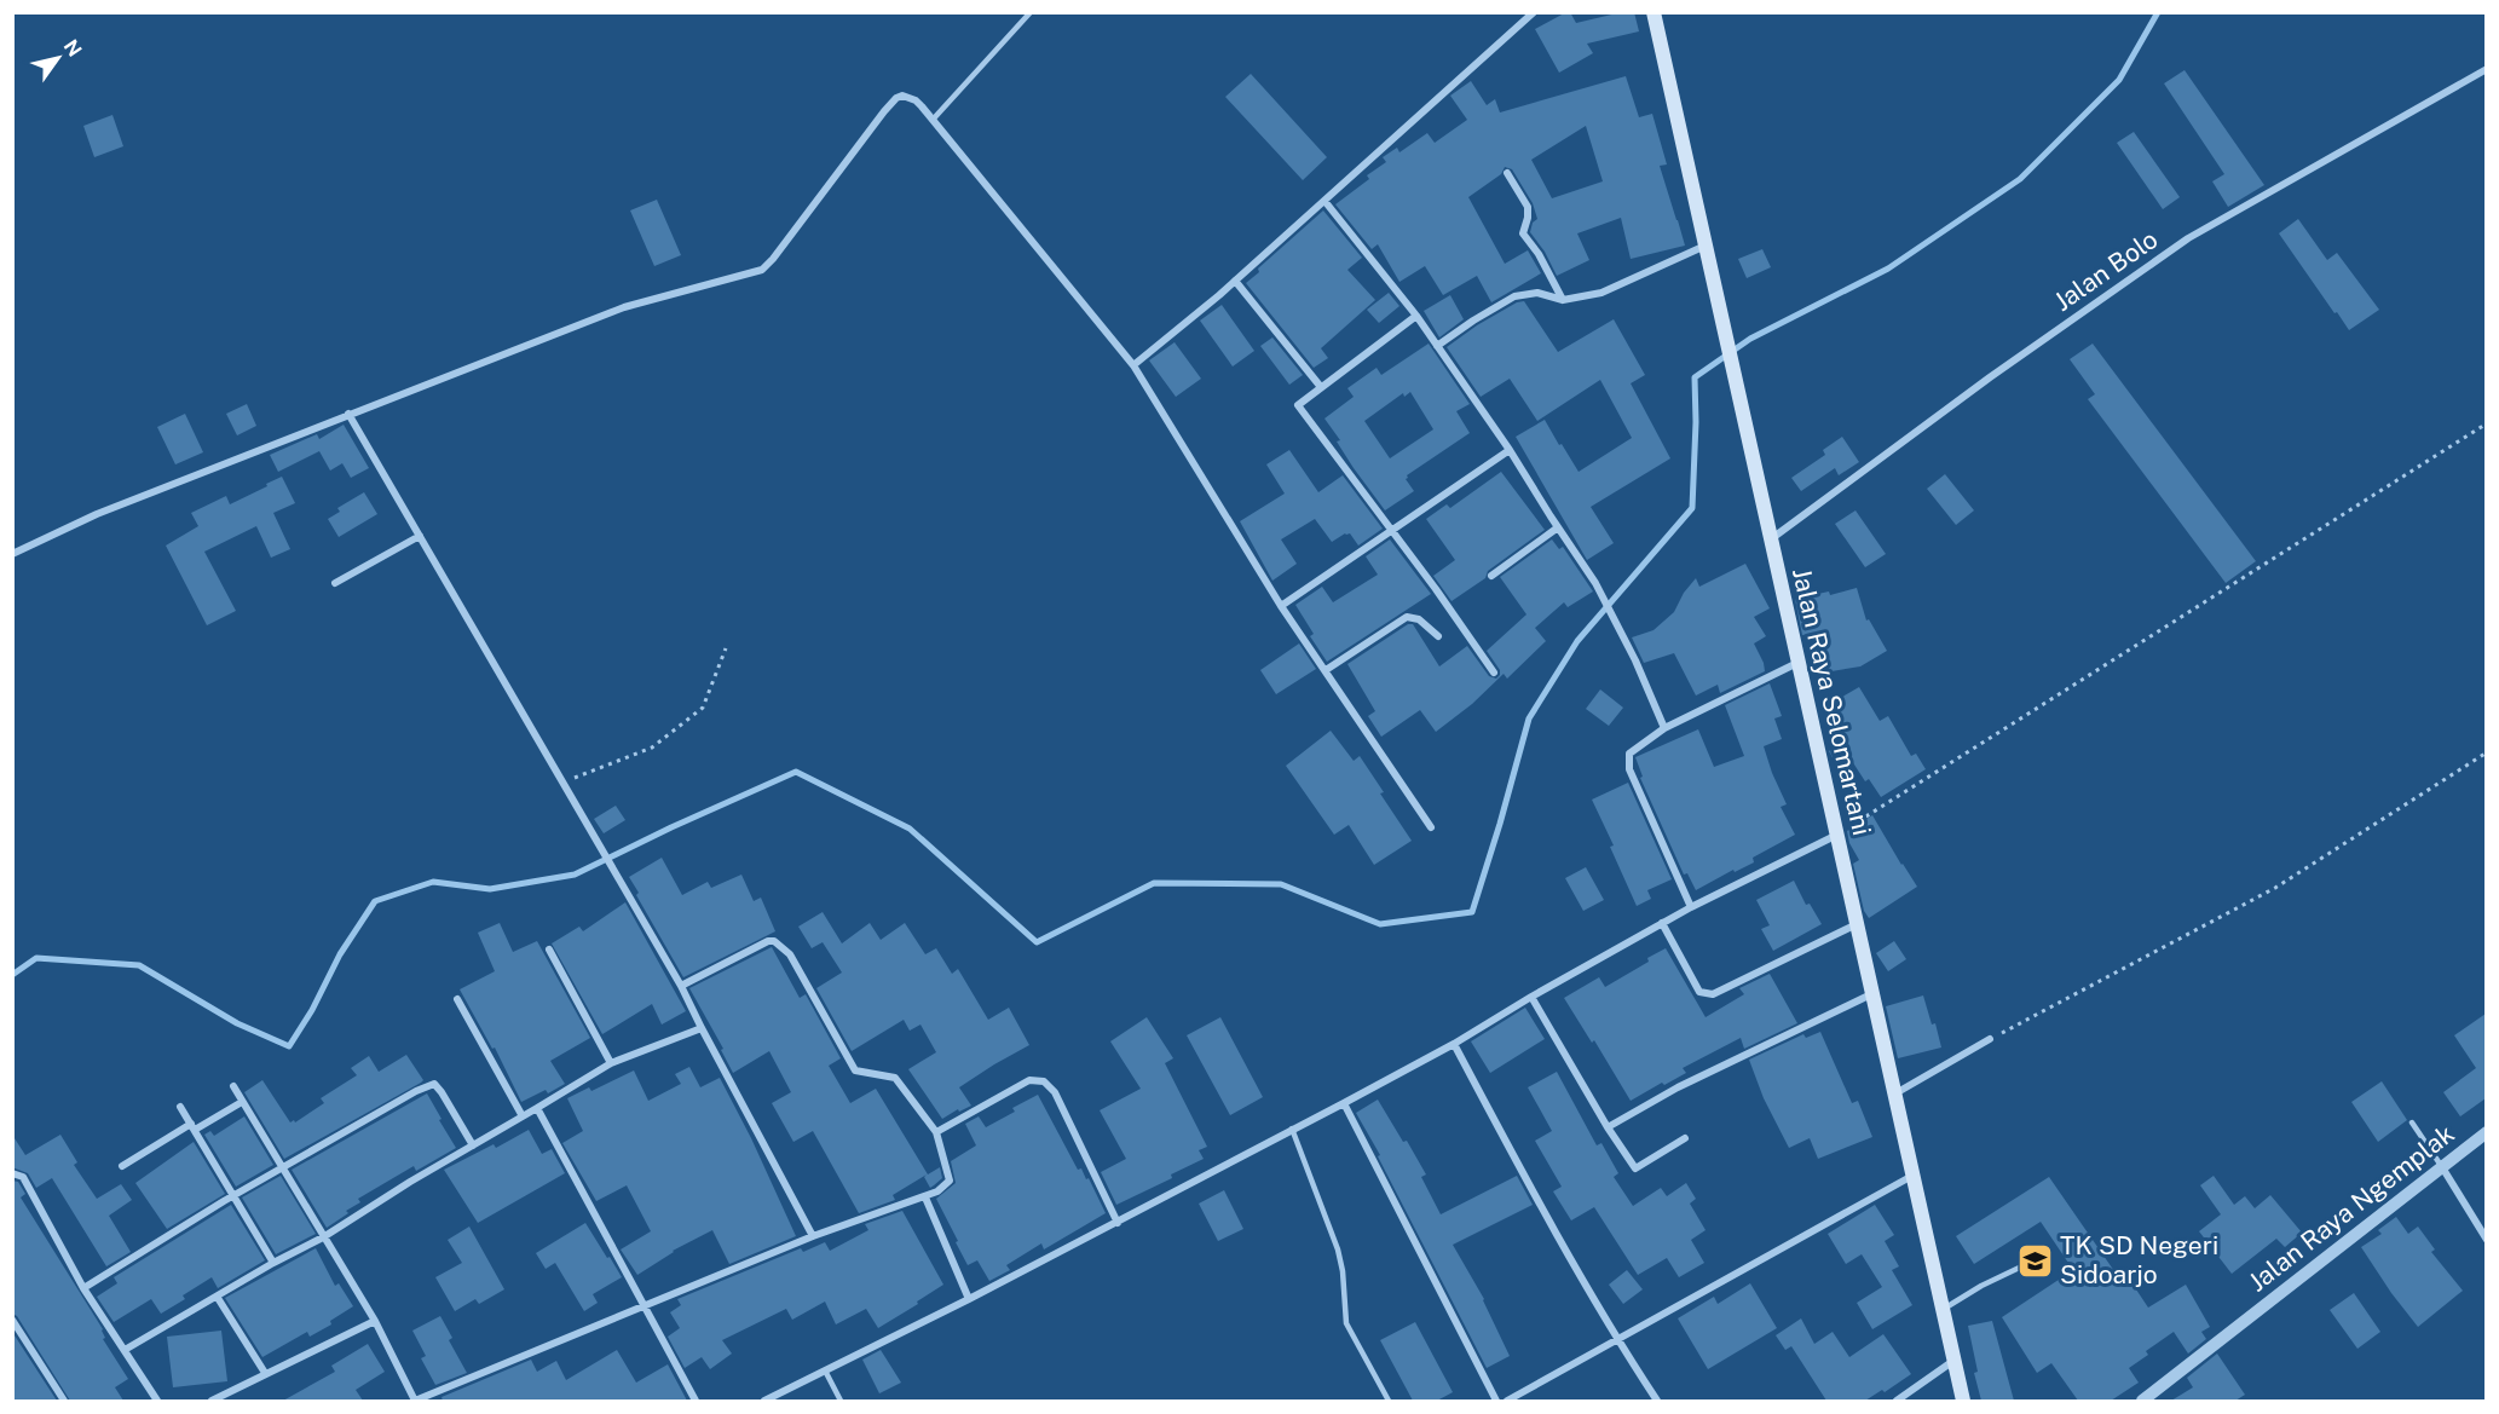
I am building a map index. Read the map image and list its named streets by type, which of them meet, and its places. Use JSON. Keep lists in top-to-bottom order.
{
  "streets": {
    "main road": ["Jalan Raya Selomartani"],
    "street": ["Jalan Bolo", "Jalan Raya Ngemplak"]
  },
  "crossings": [
    ["Jalan Bolo", "Jalan Raya Selomartani"]
  ],
  "places": {
    "school or university": ["TK SD Negeri Sidoarjo"]
  },
  "north": "top right"
}
